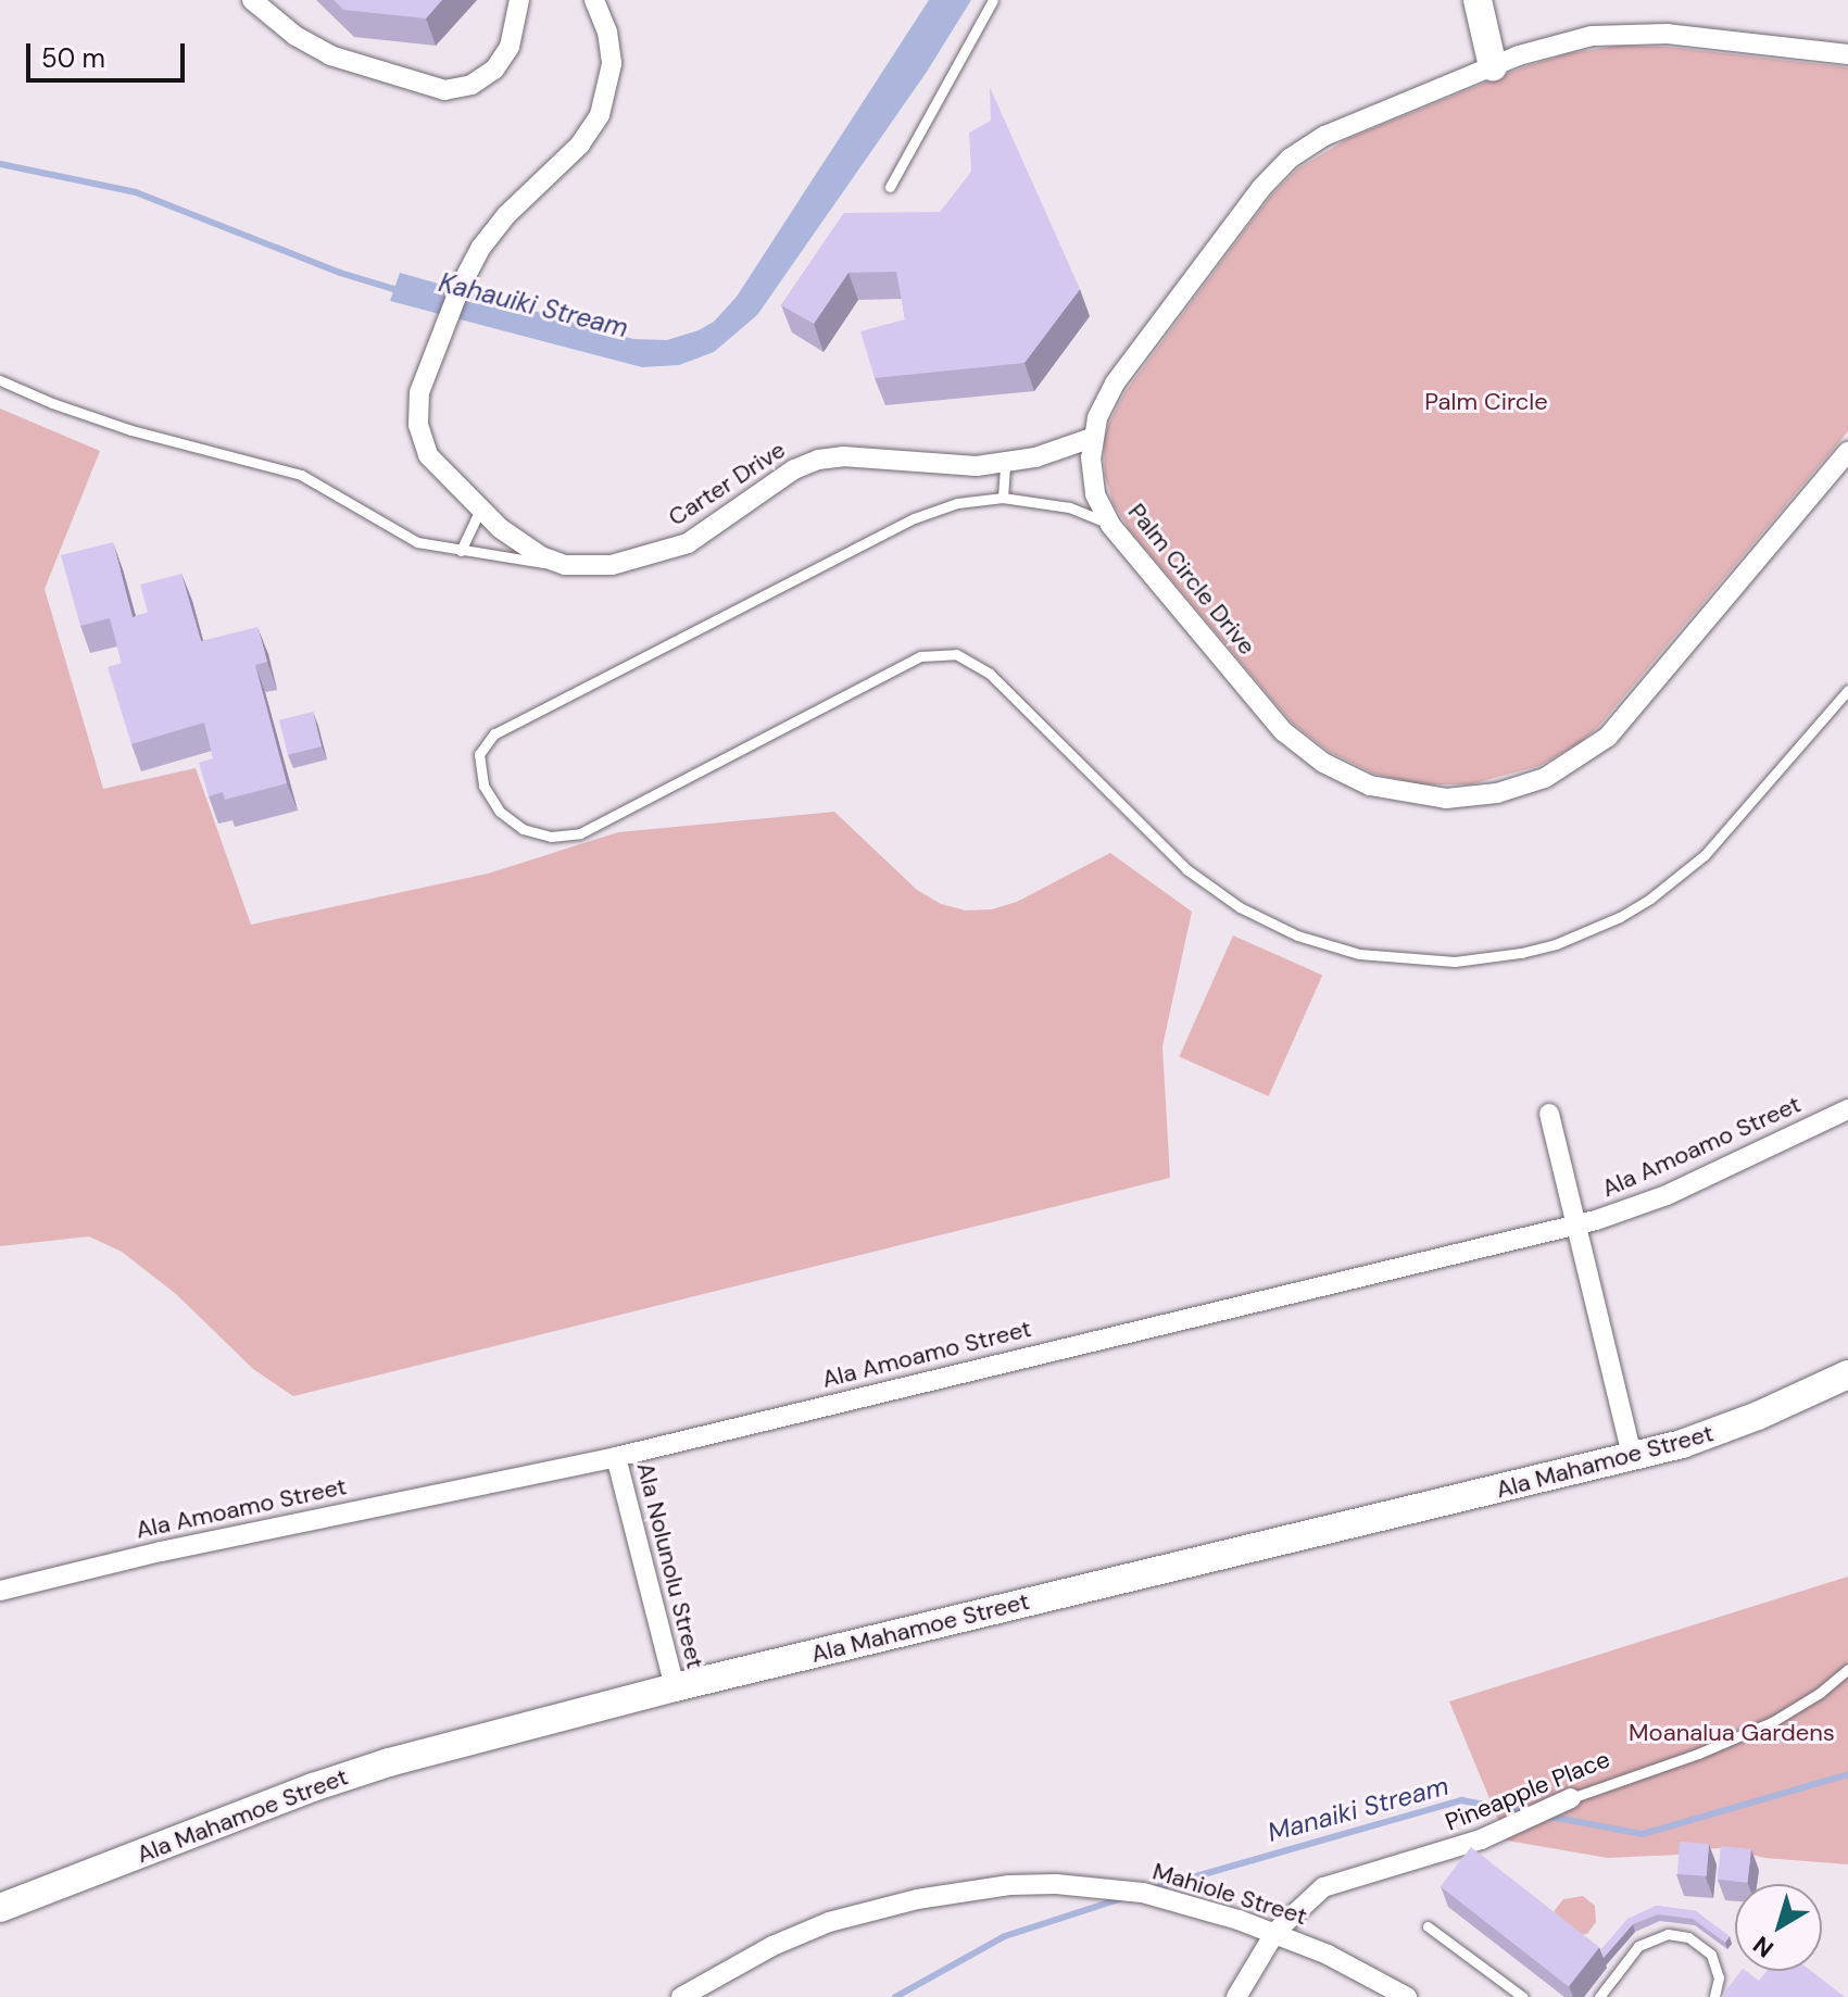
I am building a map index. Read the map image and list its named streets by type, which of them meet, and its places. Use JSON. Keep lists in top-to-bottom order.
{
  "streets": {
    "street": [
      "Carter Drive",
      "Palm Circle Drive",
      "Ala Amoamo Street",
      "Ala Mahamoe Street",
      "Ala Nolunolu Street",
      "Pineapple Place",
      "Mahiole Street"
    ]
  },
  "crossings": [
    ["Carter Drive", "Palm Circle Drive"],
    ["Ala Amoamo Street", "Ala Nolunolu Street"],
    ["Ala Mahamoe Street", "Ala Nolunolu Street"],
    ["Pineapple Place", "Mahiole Street"]
  ],
  "water": ["Kahauiki Stream", "Manaiki Stream"],
  "parks": ["Palm Circle", "Moanalua Gardens"],
  "scale_bar": "50 m",
  "north": "bottom left"
}
